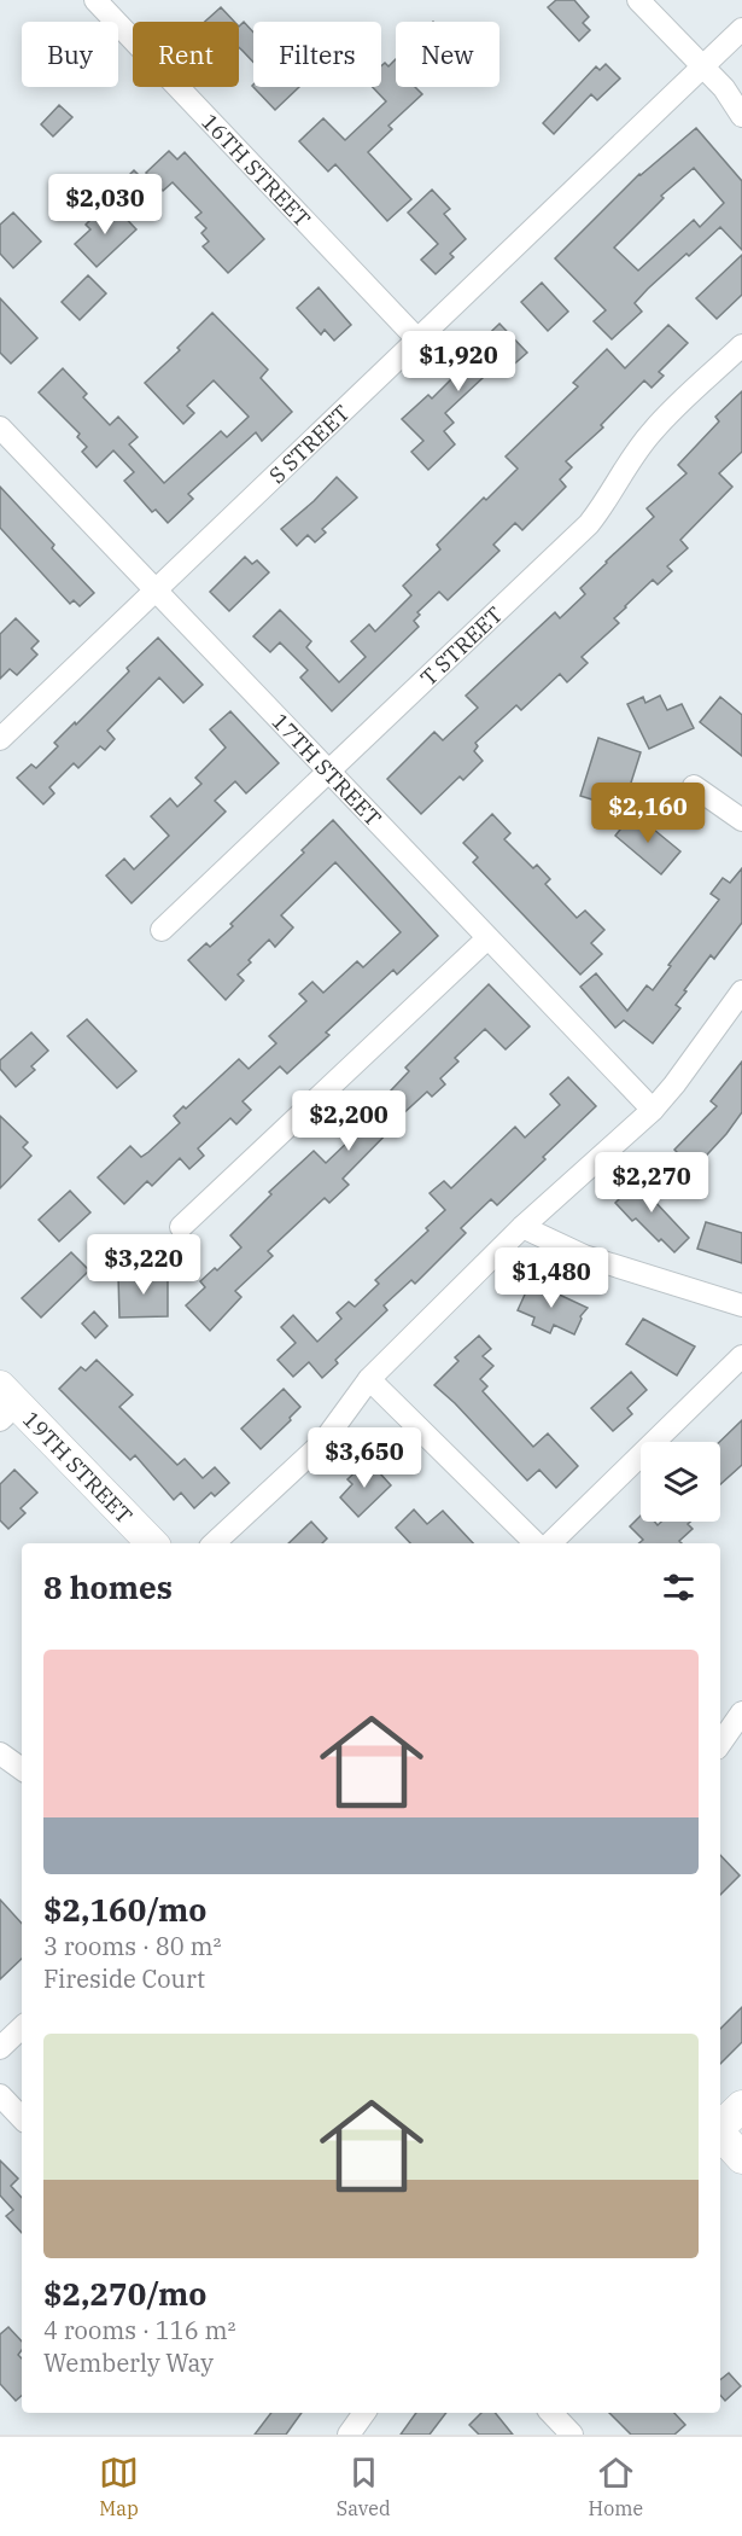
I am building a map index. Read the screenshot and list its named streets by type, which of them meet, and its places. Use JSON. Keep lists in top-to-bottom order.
{
  "streets": {
    "street": [
      "16TH STREET",
      "S STREET",
      "T STREET",
      "17TH STREET",
      "19TH STREET"
    ]
  },
  "crossings": [
    ["16TH STREET", "S STREET"],
    ["S STREET", "17TH STREET"],
    ["T STREET", "17TH STREET"]
  ],
  "page": {
    "chip": [
      "Buy",
      "Rent",
      "Filters",
      "New"
    ],
    "price": [
      "$2,030",
      "$1,920",
      "$2,160",
      "$2,200",
      "$2,270",
      "$3,220",
      "$1,480",
      "$3,650"
    ],
    "heading": "8 homes",
    "list": [
      {
        "name": "$2,160/mo",
        "note": "3 rooms · 80 m² · Fireside Court"
      },
      {
        "name": "$2,270/mo",
        "note": "4 rooms · 116 m² · Wemberly Way"
      }
    ],
    "tabs": ["Map", "Saved", "Home"]
  }
}
